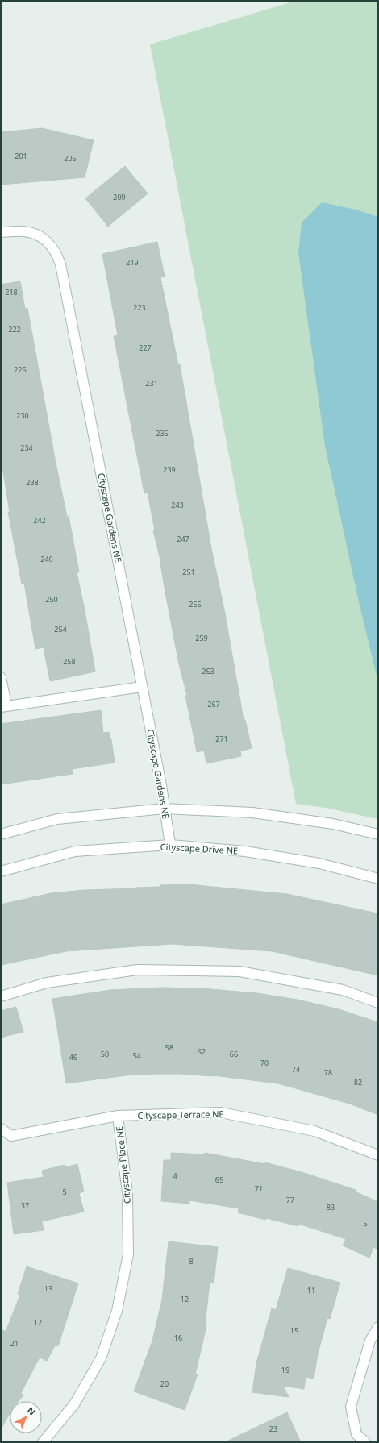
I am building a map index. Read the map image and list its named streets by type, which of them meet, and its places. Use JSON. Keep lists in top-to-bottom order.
{
  "streets": {
    "street": [
      "Cityscape Gardens NE",
      "Cityscape Drive NE",
      "Cityscape Terrace NE",
      "Cityscape Place NE"
    ]
  },
  "crossings": [
    ["Cityscape Gardens NE", "Cityscape Drive NE"],
    ["Cityscape Terrace NE", "Cityscape Place NE"]
  ],
  "house_numbers": [
    "201",
    "205",
    "209",
    "219",
    "218",
    "223",
    "222",
    "227",
    "226",
    "231",
    "230",
    "235",
    "234",
    "239",
    "238",
    "243",
    "242",
    "247",
    "246",
    "251",
    "250",
    "255",
    "254",
    "259",
    "258",
    "263",
    "267",
    "271",
    "58",
    "62",
    "50",
    "66",
    "54",
    "46",
    "70",
    "74",
    "78",
    "82",
    "4",
    "65",
    "71",
    "5",
    "77",
    "37",
    "83",
    "5",
    "8",
    "13",
    "11",
    "12",
    "17",
    "15",
    "16",
    "21",
    "19",
    "20",
    "23"
  ],
  "north": "top right"
}
